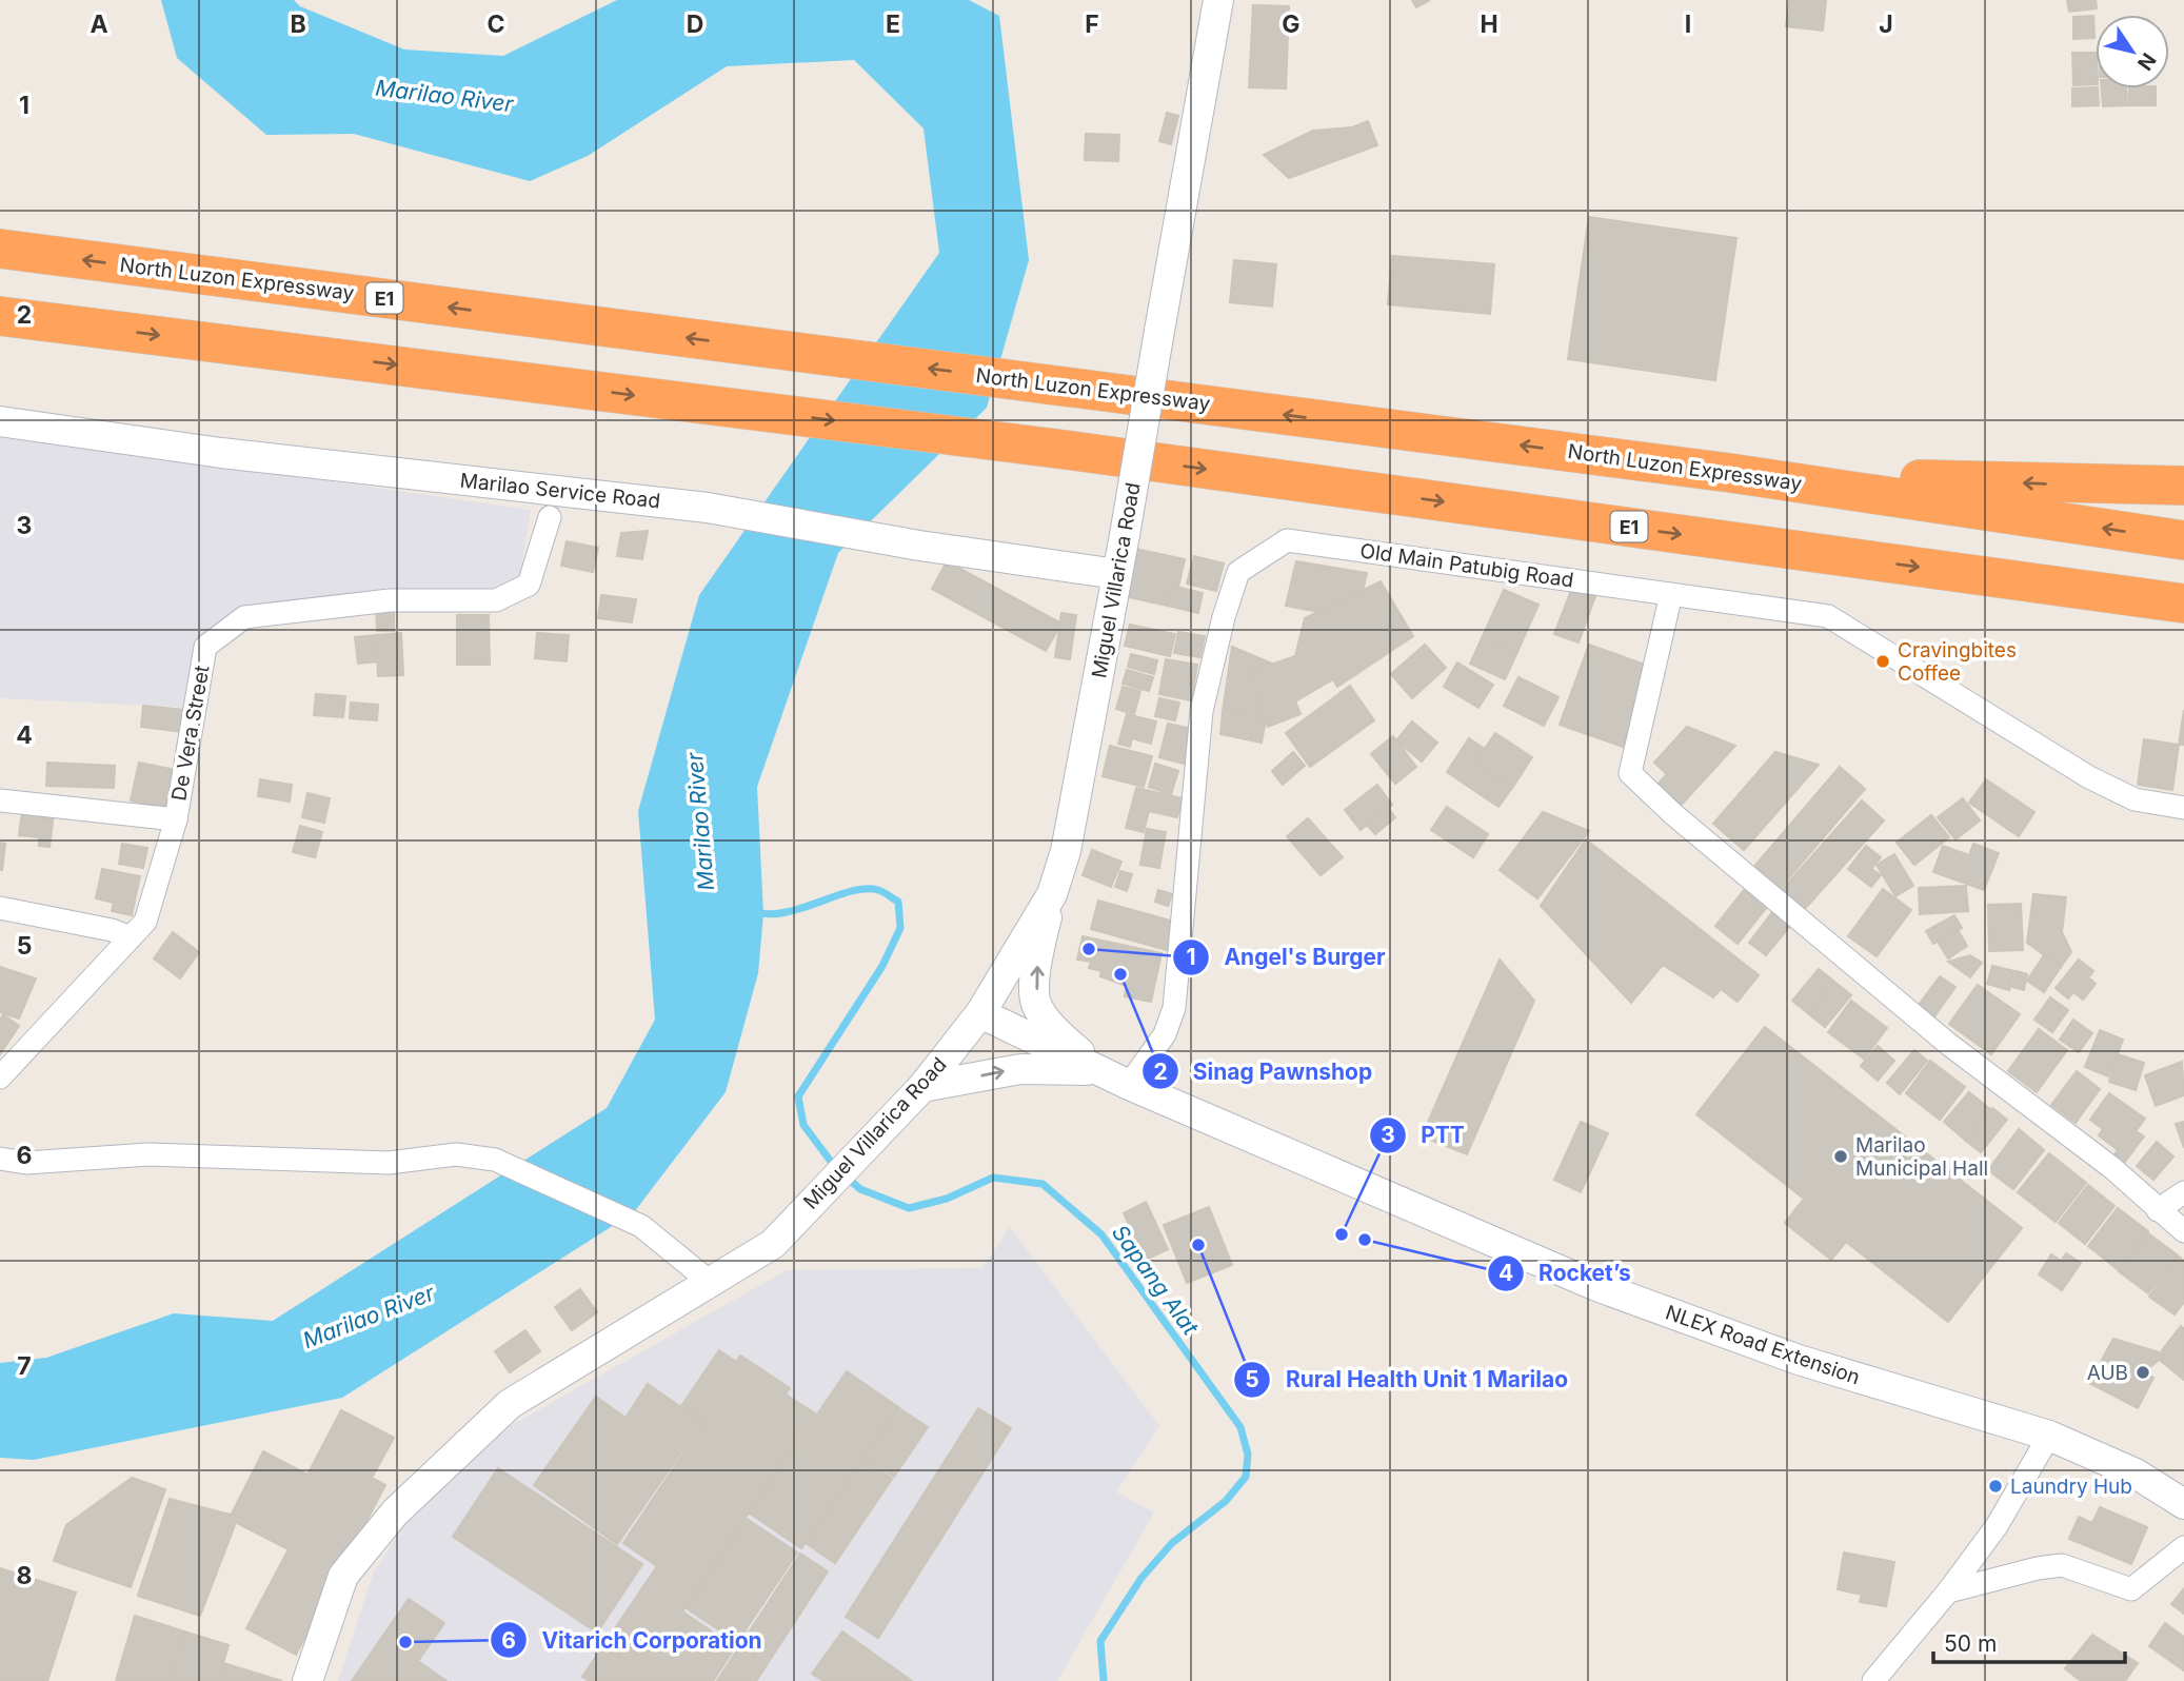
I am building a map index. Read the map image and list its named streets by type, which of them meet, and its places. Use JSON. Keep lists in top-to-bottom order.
{
  "streets": {
    "highway": ["North Luzon Expressway", "E1"],
    "main road": ["Marilao Service Road", "Miguel Villarica Road", "NLEX Road Extension"],
    "street": ["Old Main Patubig Road", "De Vera Street"]
  },
  "crossings": [
    ["Marilao Service Road", "Miguel Villarica Road"],
    ["Old Main Patubig Road", "NLEX Road Extension"],
    ["Miguel Villarica Road", "NLEX Road Extension"]
  ],
  "water": ["Marilao River", "Sapang Alat"],
  "places": [
    "Cravingbites Coffee",
    "Angel's Burger",
    "Sinag Pawnshop",
    "Marilao Municipal Hall",
    "PTT",
    "Rocket’s",
    "Rural Health Unit 1 Marilao",
    "AUB",
    "Laundry Hub",
    "Vitarich Corporation"
  ],
  "scale_bar": "50 m",
  "north": "bottom right",
  "grid": {
    "columns": [
      "A",
      "B",
      "C",
      "D",
      "E",
      "F",
      "G",
      "H",
      "I",
      "J"
    ],
    "rows": [
      "1",
      "2",
      "3",
      "4",
      "5",
      "6",
      "7",
      "8"
    ]
  }
}
